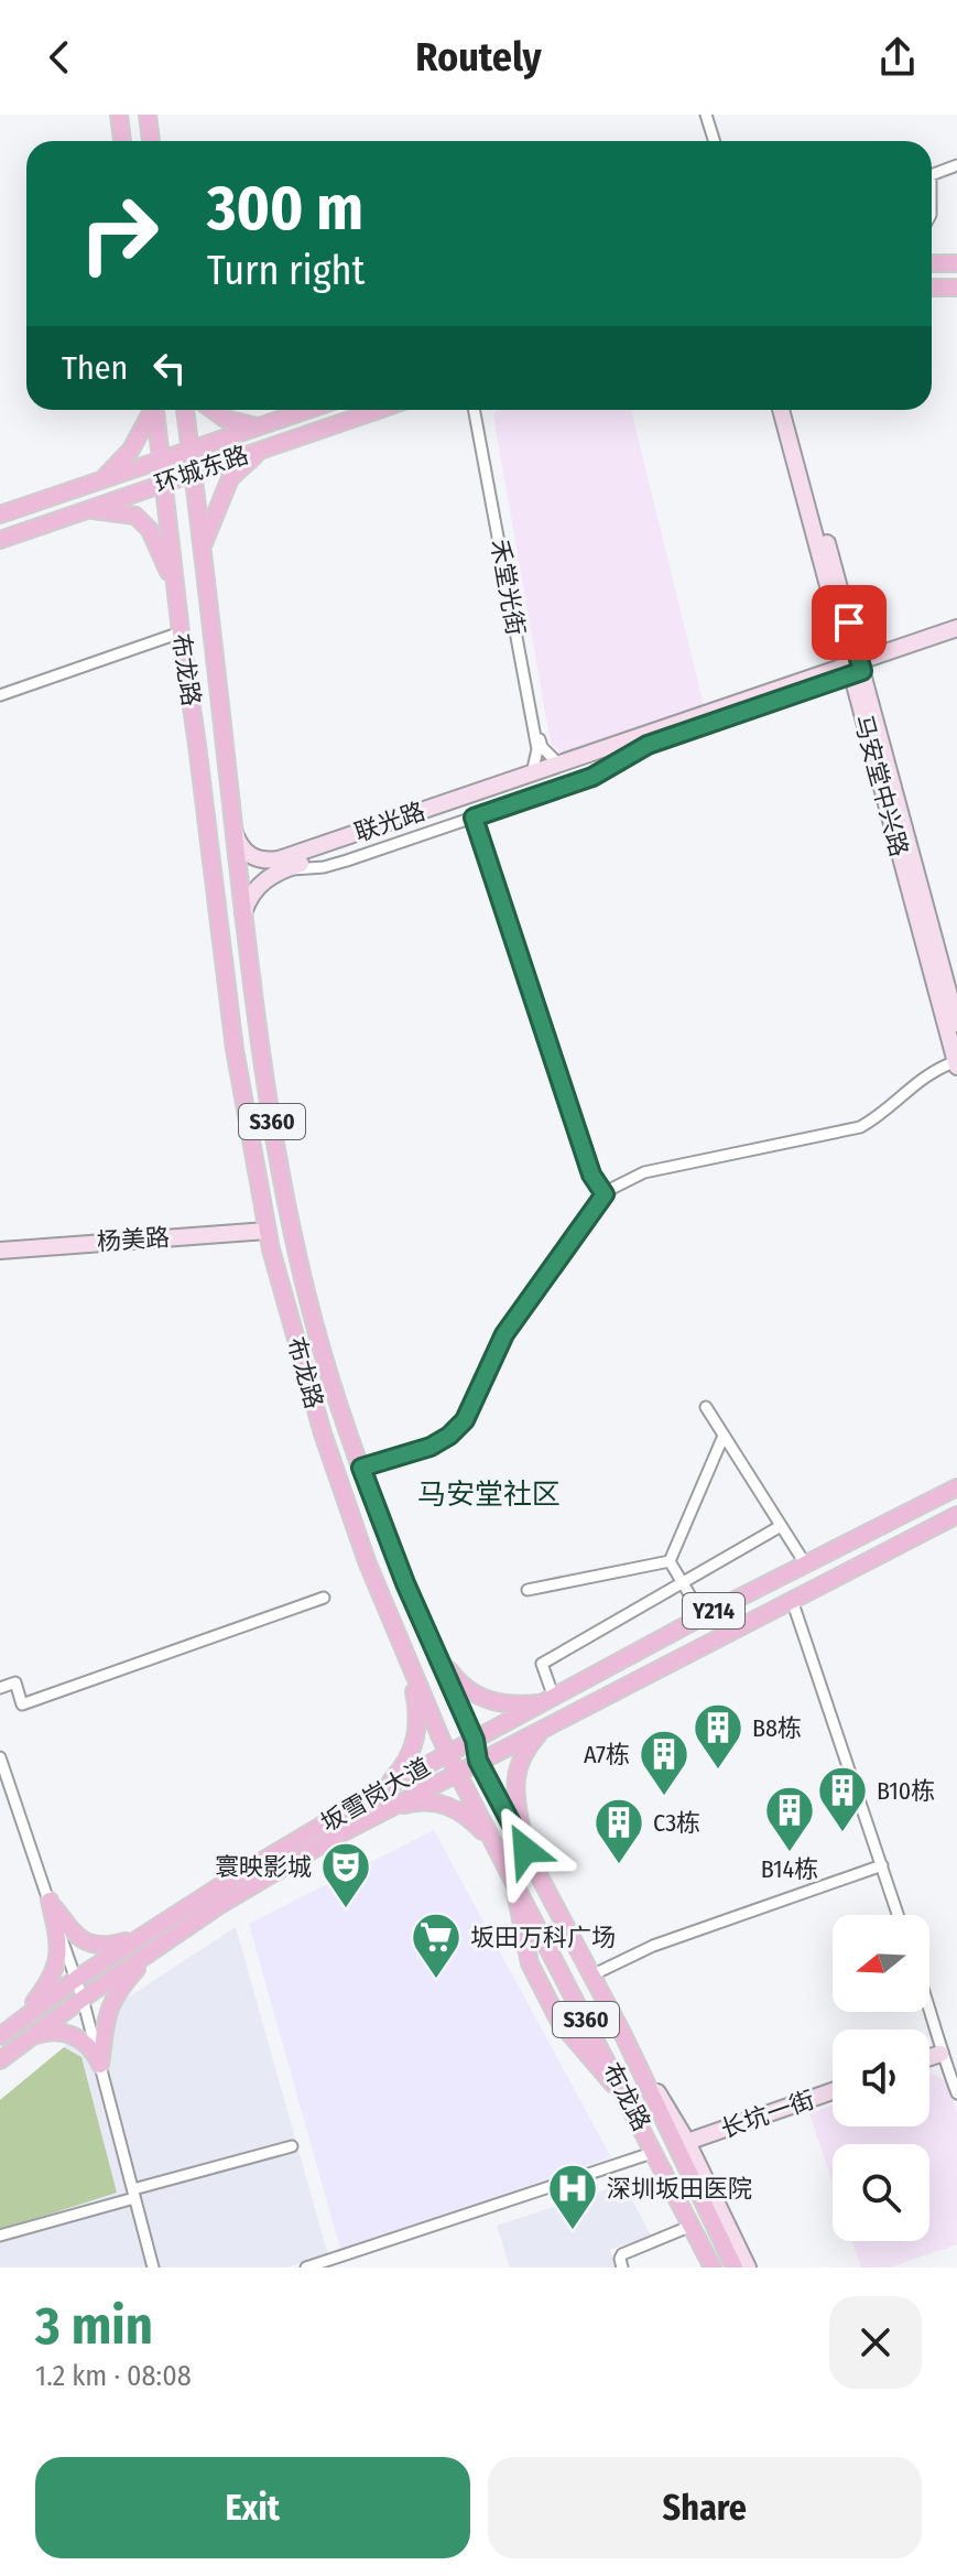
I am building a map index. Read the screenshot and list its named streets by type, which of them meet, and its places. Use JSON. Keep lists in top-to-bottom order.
{
  "streets": {
    "main road": [
      "环城东路",
      "布龙路",
      "S360",
      "Y214",
      "坂雪岗大道"
    ],
    "street": [
      "禾堂光街",
      "马安堂中兴路",
      "联光路",
      "杨美路",
      "长坑一街"
    ]
  },
  "crossings": [
    ["环城东路", "布龙路"],
    ["禾堂光街", "联光路"],
    ["布龙路", "联光路"],
    ["布龙路", "杨美路"],
    ["布龙路", "坂雪岗大道"],
    ["马安堂中兴路", "联光路"]
  ],
  "districts": ["马安堂社区"],
  "places": {
    "building": [
      "B8栋",
      "A7栋",
      "B10栋",
      "B14栋",
      "C3栋"
    ],
    "theatre": ["寰映影城"],
    "supermarket": ["坂田万科广场"],
    "hospital": ["深圳坂田医院"]
  },
  "north": "left",
  "page": {
    "header": "Routely",
    "turn": ["300 m", "Turn right"],
    "then": "Then",
    "heading": ["3 min", "1.2 km · 08:08"],
    "buttons": ["Exit", "Share"]
  }
}
